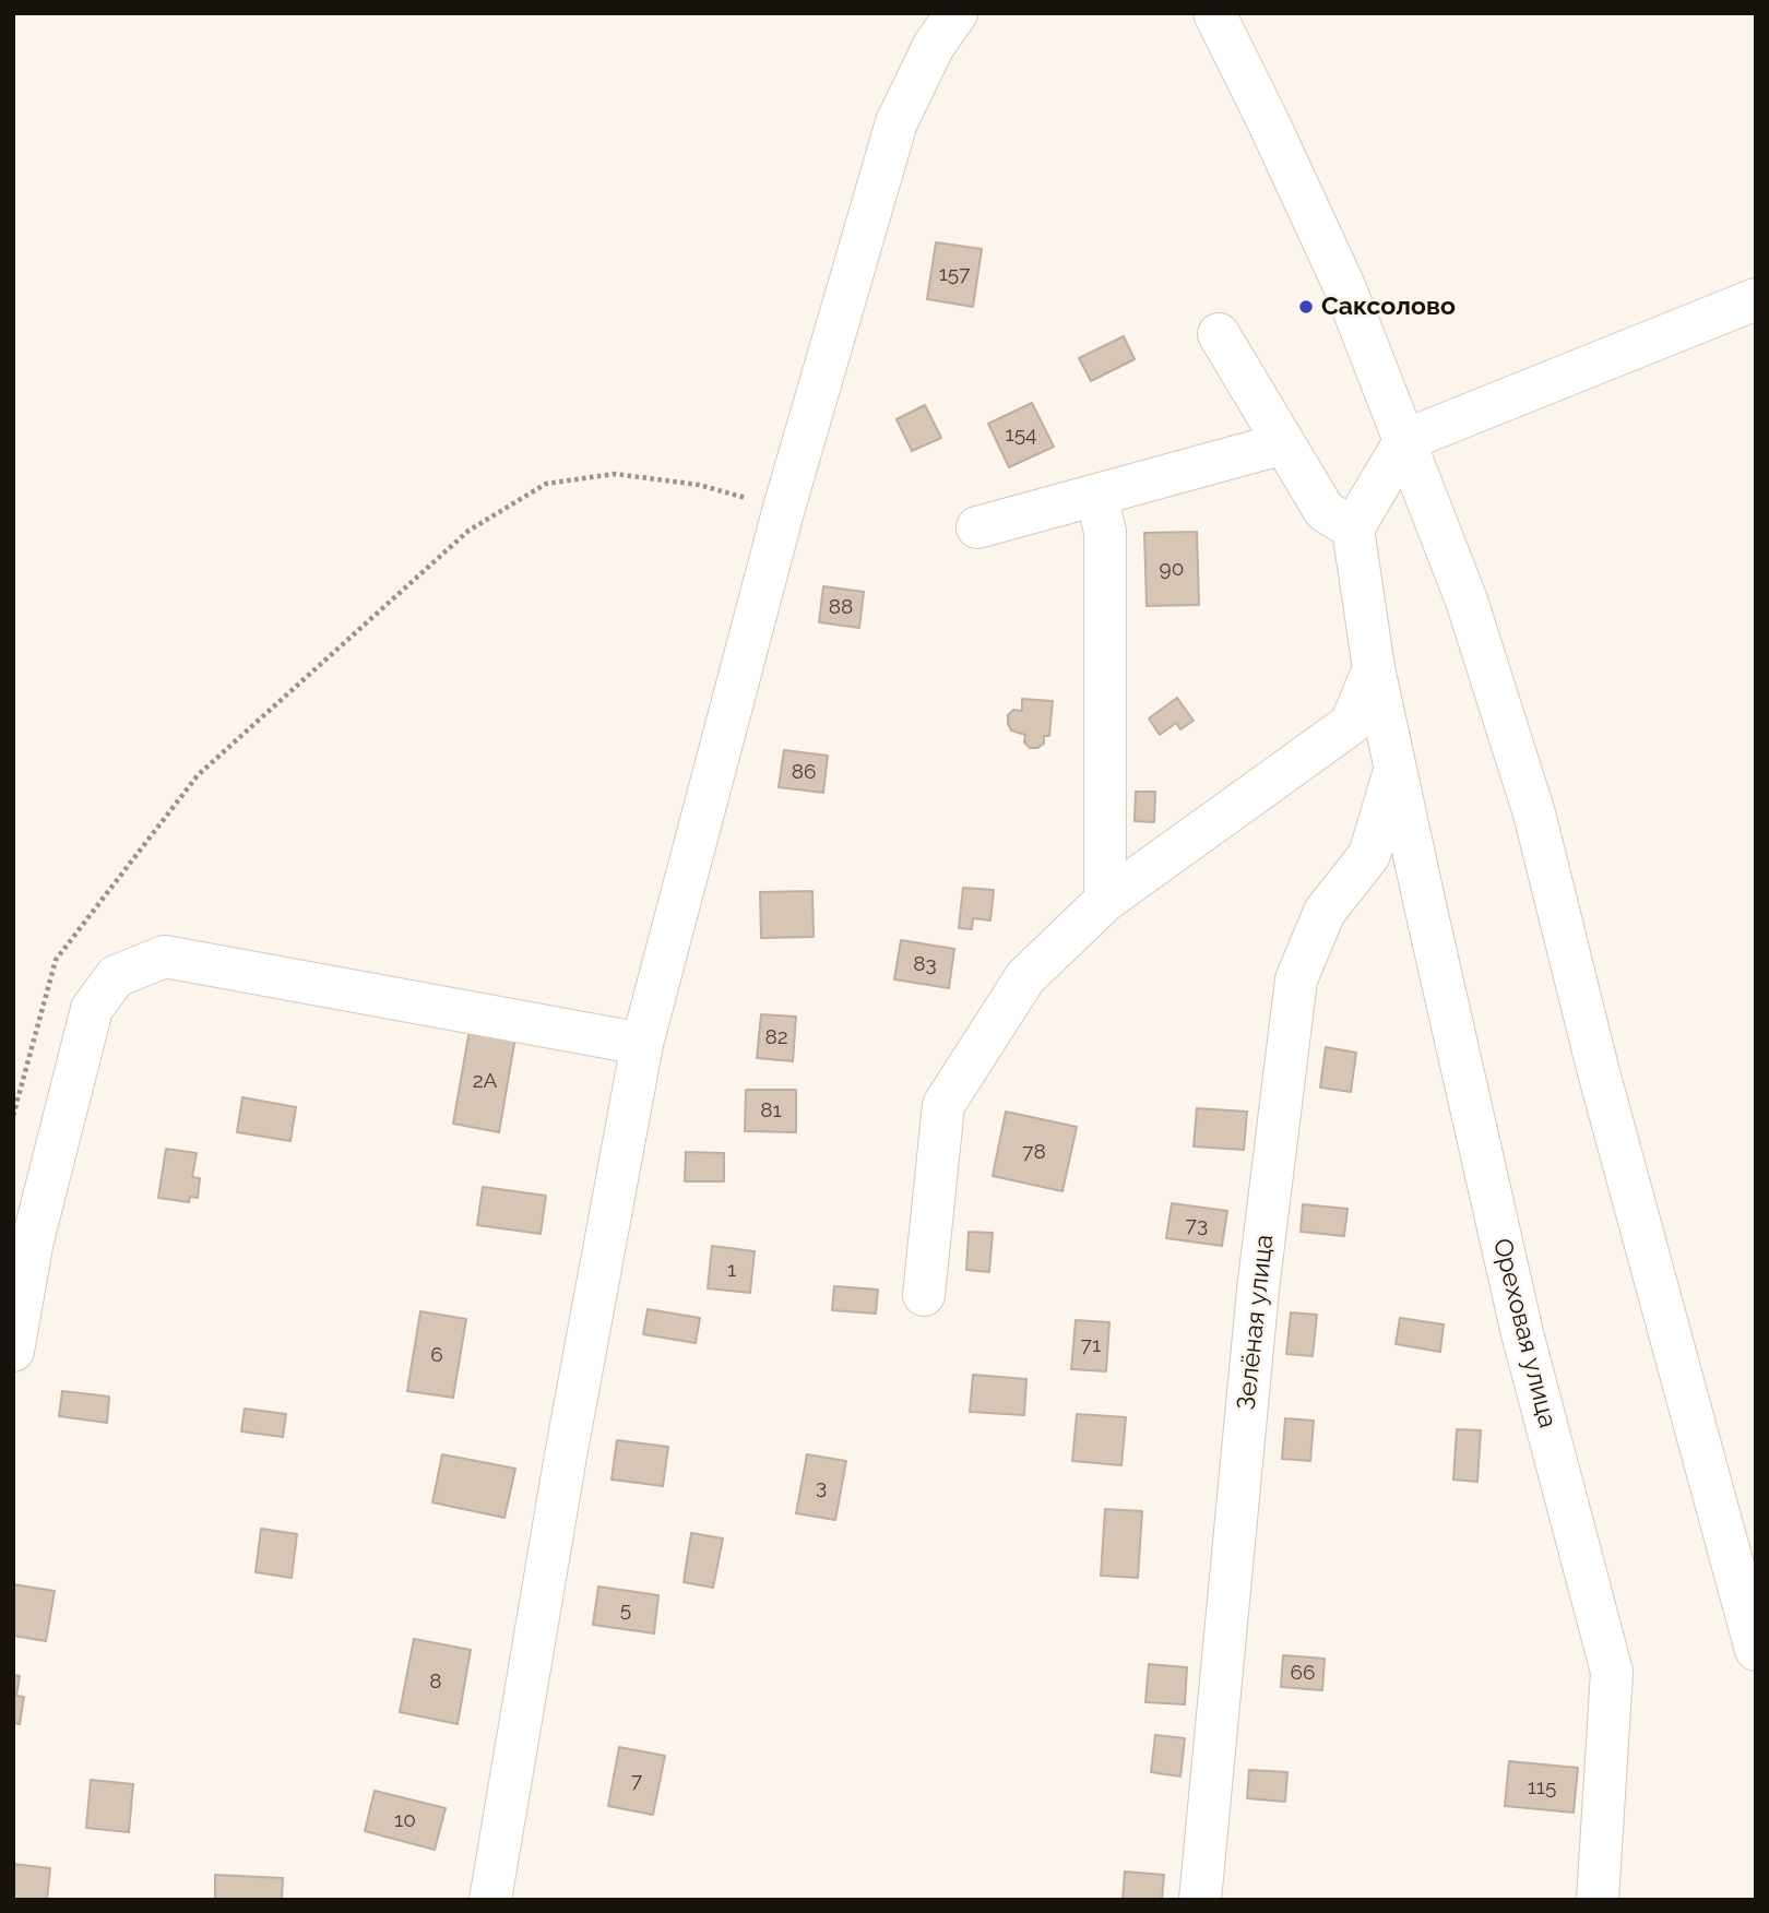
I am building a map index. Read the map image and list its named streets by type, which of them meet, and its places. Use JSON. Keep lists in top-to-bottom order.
{
  "streets": {
    "street": ["Зелёная улица", "Ореховая улица"]
  },
  "crossings": [
    ["Зелёная улица", "Ореховая улица"]
  ],
  "places": ["Саксолово"],
  "house_numbers": [
    "157",
    "154",
    "90",
    "88",
    "86",
    "83",
    "82",
    "2А",
    "81",
    "78",
    "73",
    "1",
    "71",
    "6",
    "3",
    "5",
    "66",
    "8",
    "7",
    "115",
    "10"
  ]
}
